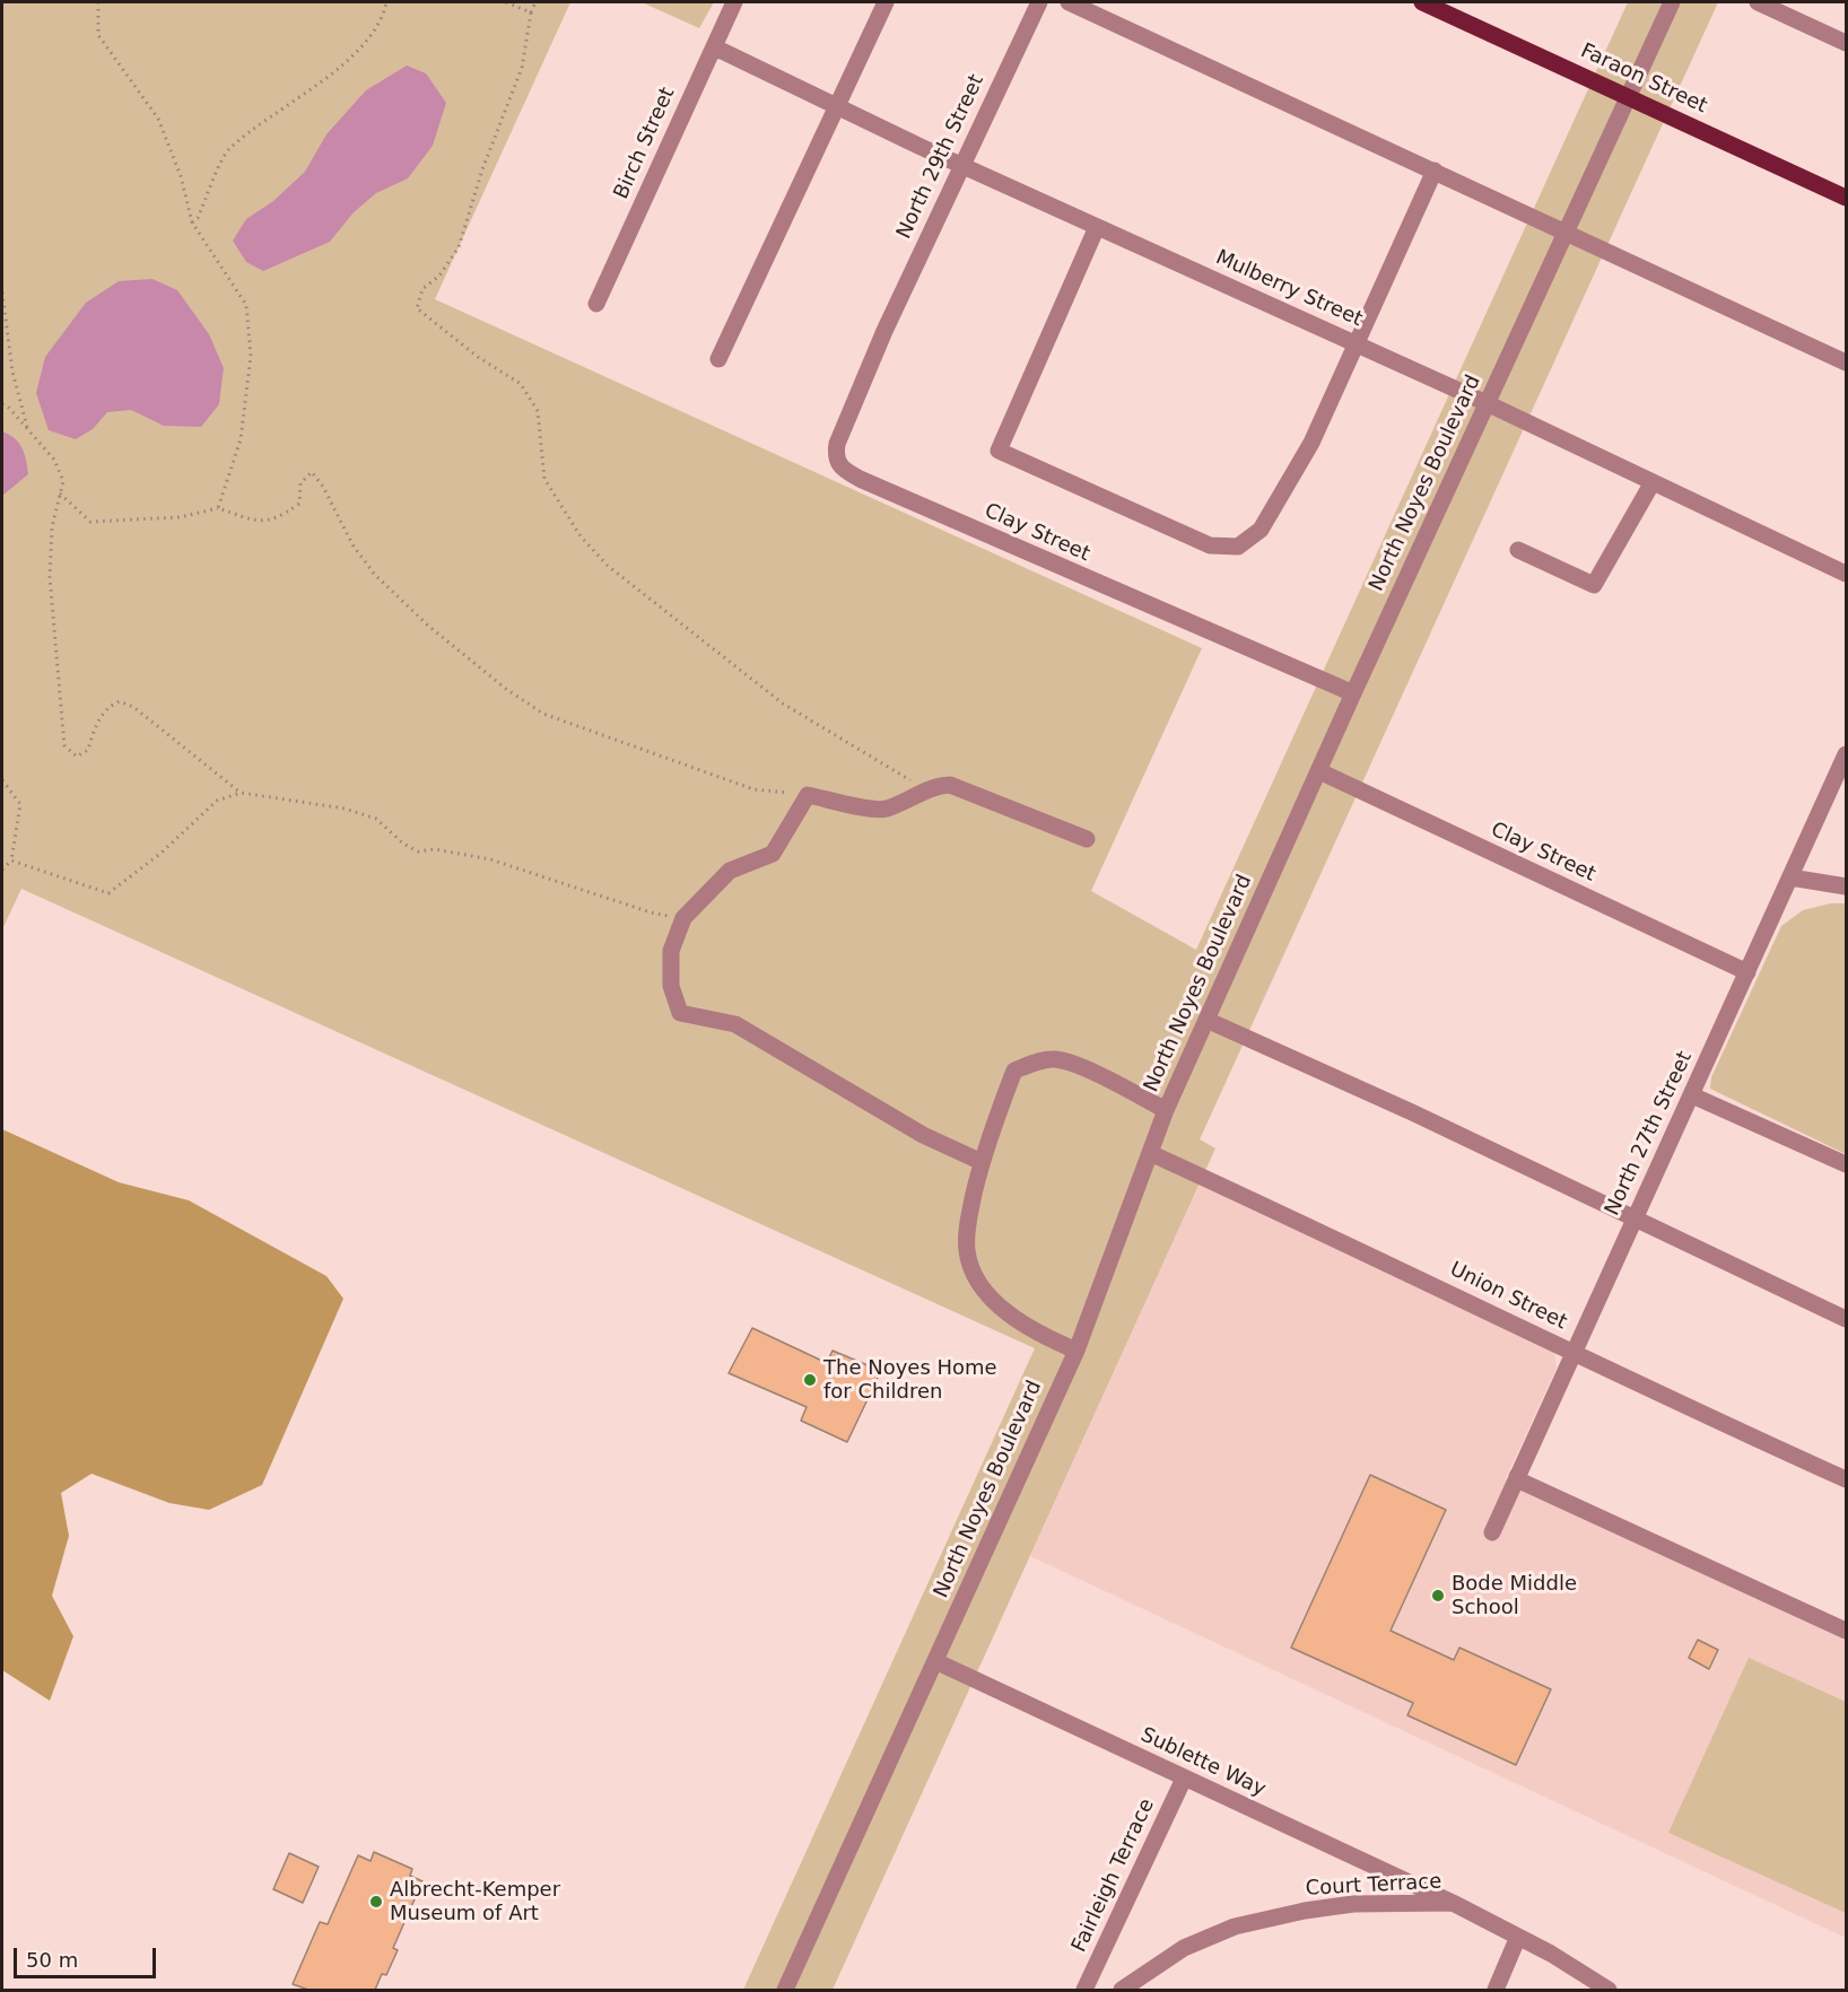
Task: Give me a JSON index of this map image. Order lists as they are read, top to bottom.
{
  "streets": {
    "main road": ["Faraon Street"],
    "street": [
      "Birch Street",
      "North 29th Street",
      "Mulberry Street",
      "North Noyes Boulevard",
      "Clay Street",
      "North 27th Street",
      "Union Street",
      "Sublette Way",
      "Fairleigh Terrace",
      "Court Terrace"
    ]
  },
  "crossings": [
    ["Faraon Street", "North Noyes Boulevard"],
    ["Birch Street", "Mulberry Street"],
    ["North 29th Street", "Mulberry Street"],
    ["North 29th Street", "Clay Street"],
    ["Mulberry Street", "North Noyes Boulevard"],
    ["North Noyes Boulevard", "Clay Street"],
    ["North Noyes Boulevard", "Union Street"],
    ["North Noyes Boulevard", "Sublette Way"],
    ["Clay Street", "North 27th Street"],
    ["North 27th Street", "Union Street"],
    ["Sublette Way", "Fairleigh Terrace"],
    ["Sublette Way", "Court Terrace"]
  ],
  "places": ["The Noyes Home for Children", "Bode Middle School", "Albrecht-Kemper Museum of Art"],
  "scale_bar": "50 m"
}
